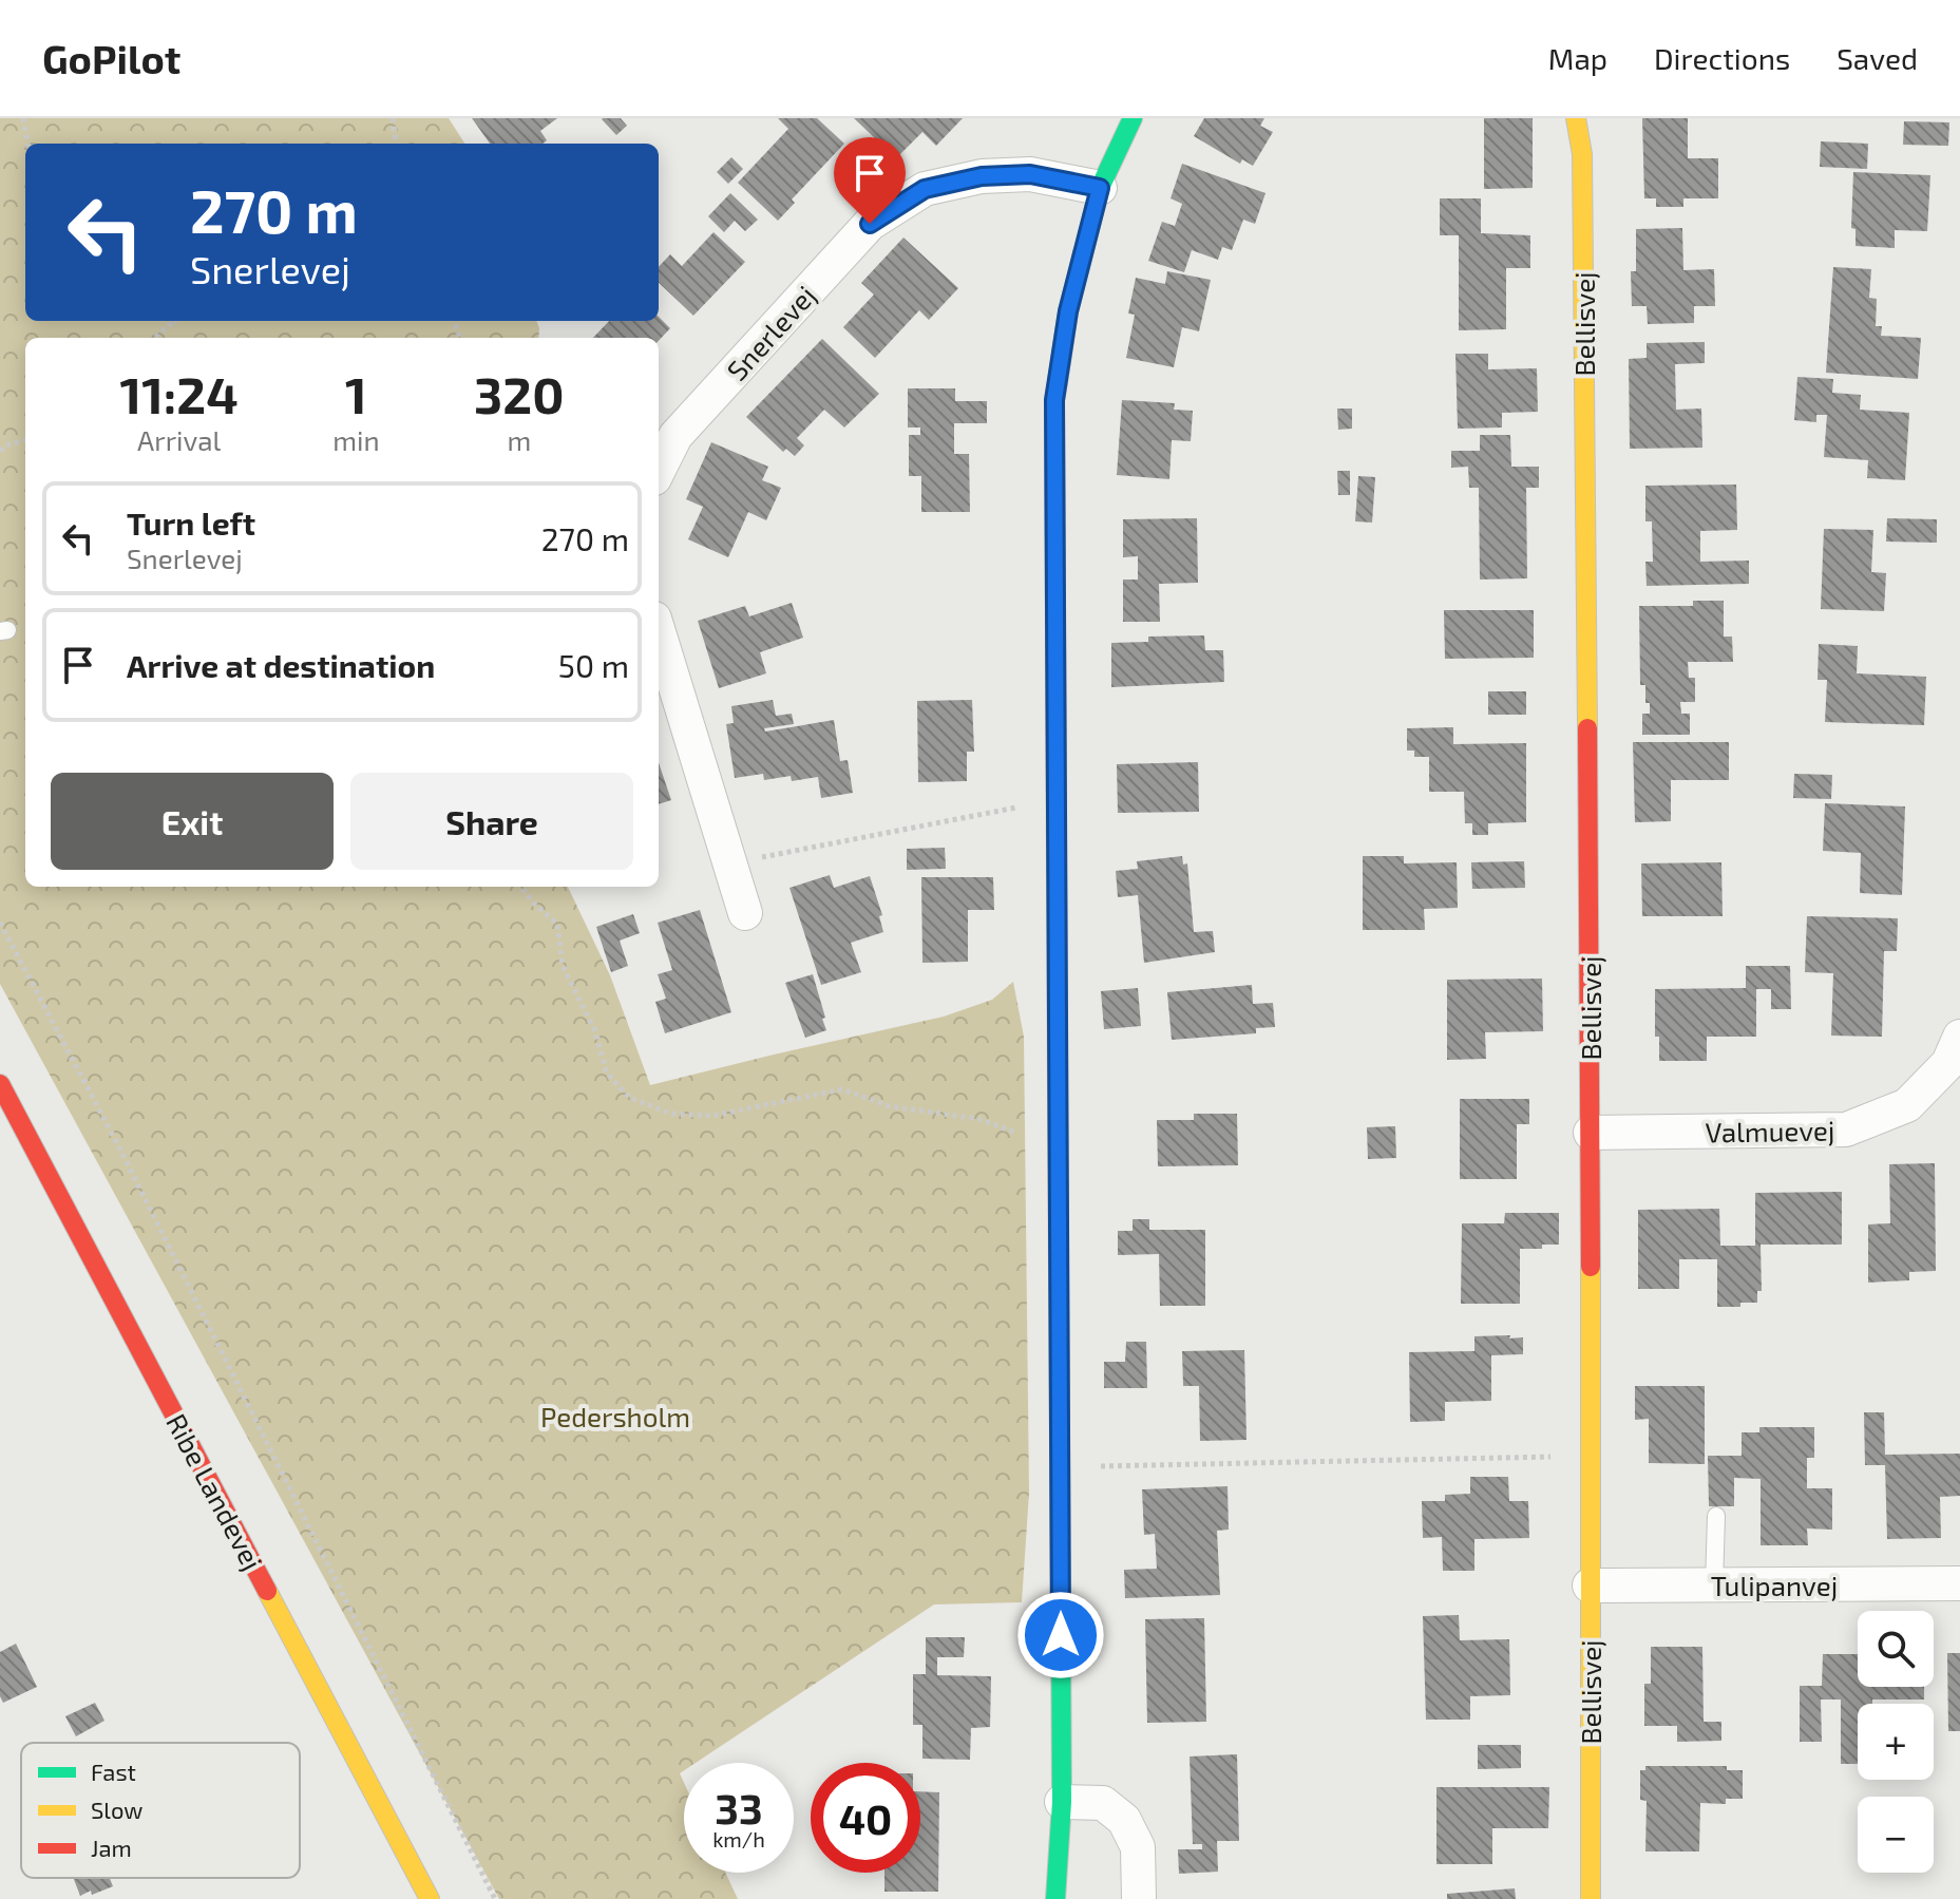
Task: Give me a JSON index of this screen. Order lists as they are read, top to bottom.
{
  "streets": {
    "street": [
      "Bellisvej",
      "Snerlevej",
      "Valmuevej",
      "Ribe Landevej",
      "Tulipanvej"
    ]
  },
  "crossings": [
    ["Bellisvej", "Valmuevej"],
    ["Bellisvej", "Tulipanvej"]
  ],
  "parks": ["Pedersholm"],
  "legend": ["Fast", "Slow", "Jam"],
  "page": {
    "header": "GoPilot",
    "nav": ["Map", "Directions", "Saved"],
    "turn": ["270 m", "Snerlevej"],
    "eta": [
      "11:24",
      "Arrival",
      "1",
      "min",
      "320",
      "m"
    ],
    "list": [
      {
        "name": "Turn left",
        "note": "Snerlevej",
        "value": "270 m"
      },
      {
        "name": "Arrive at destination",
        "value": "50 m"
      }
    ],
    "buttons": ["Exit", "Share"],
    "map_buttons": ["+", "−"],
    "speed": "33 km/h",
    "limit": "40"
  }
}
